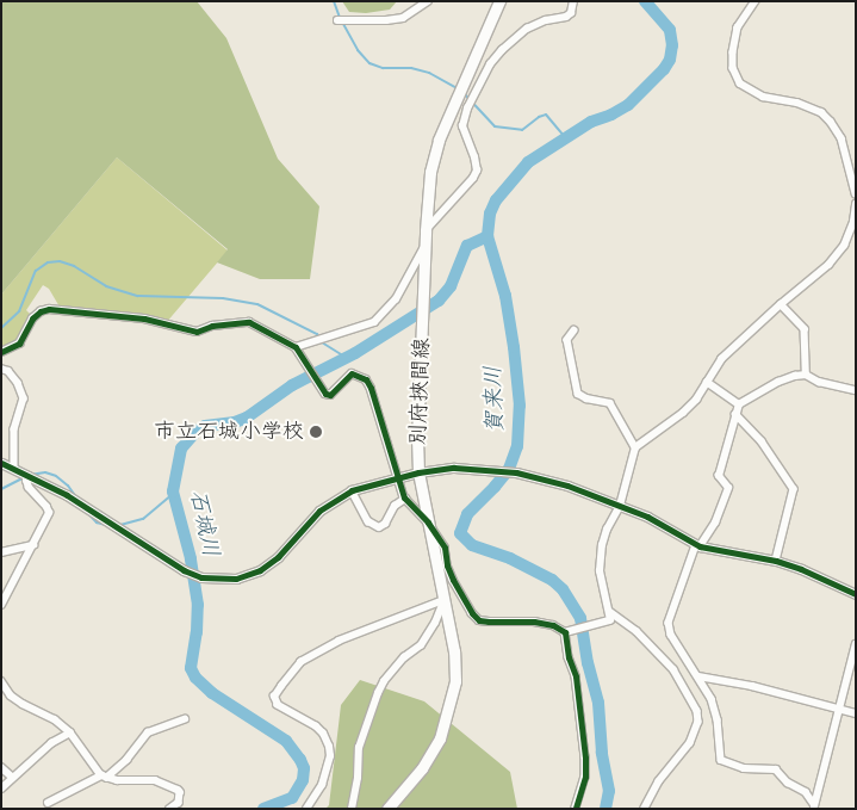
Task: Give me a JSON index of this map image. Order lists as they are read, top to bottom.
{
  "streets": {
    "main road": ["別府挾間線"]
  },
  "water": ["賀来川", "石城川"],
  "places": ["市立石城小学校"]
}
